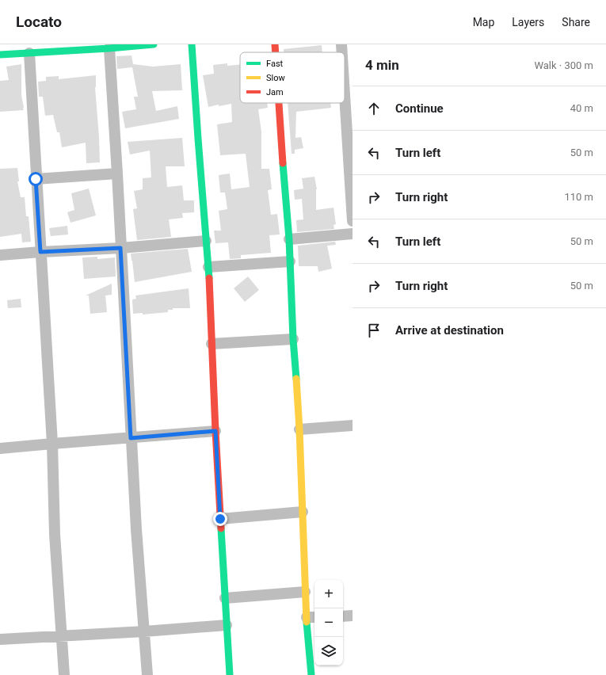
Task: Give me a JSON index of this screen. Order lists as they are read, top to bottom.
{
  "legend": ["Fast", "Slow", "Jam"],
  "page": {
    "header": "Locato",
    "nav": ["Map", "Layers", "Share"],
    "heading": ["4 min", "Walk · 300 m"],
    "list": [
      ["Continue", "40 m"],
      ["Turn left", "50 m"],
      ["Turn right", "110 m"],
      ["Turn left", "50 m"],
      ["Turn right", "50 m"],
      "Arrive at destination"
    ],
    "map_buttons": ["+", "−"]
  }
}
